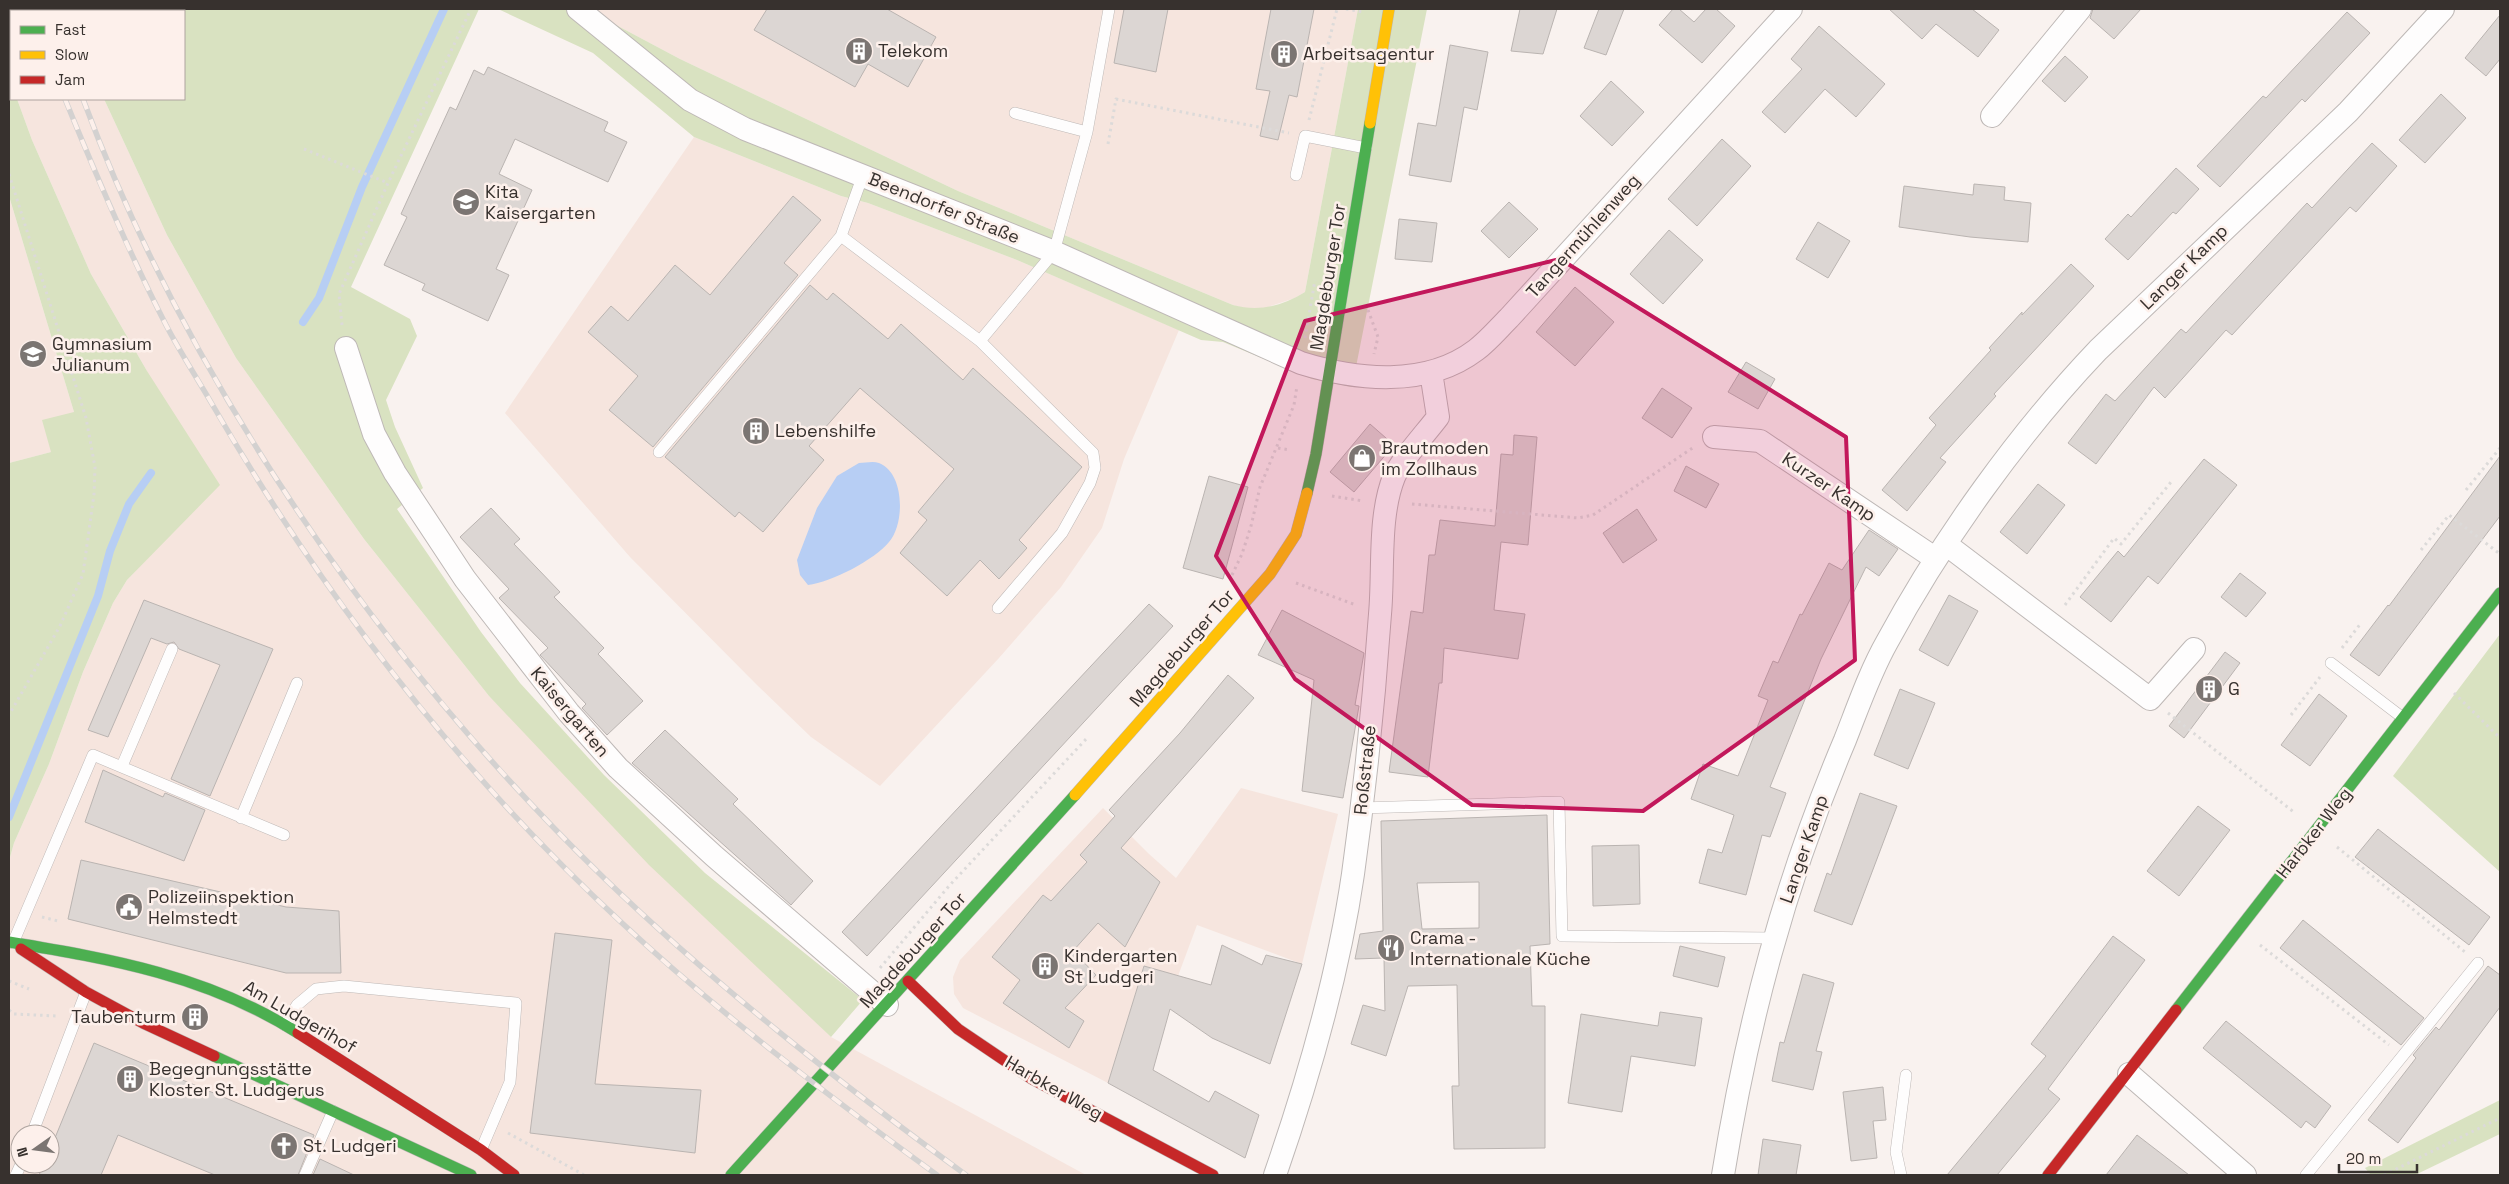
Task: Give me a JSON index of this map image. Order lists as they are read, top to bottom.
{
  "streets": {
    "main road": ["Magdeburger Tor", "Harbker Weg", "Am Ludgerihof"],
    "street": [
      "Beendorfer Straße",
      "Tangermühlenweg",
      "Langer Kamp",
      "Kurzer Kamp",
      "Kaisergarten",
      "Roßstraße"
    ]
  },
  "crossings": [
    ["Beendorfer Straße", "Tangermühlenweg"],
    ["Beendorfer Straße", "Magdeburger Tor"],
    ["Tangermühlenweg", "Magdeburger Tor"],
    ["Tangermühlenweg", "Roßstraße"],
    ["Langer Kamp", "Kurzer Kamp"],
    ["Magdeburger Tor", "Kaisergarten"],
    ["Magdeburger Tor", "Harbker Weg"]
  ],
  "places": {
    "building": [
      "Telekom",
      "Arbeitsagentur",
      "Lebenshilfe",
      "G",
      "Kindergarten St Ludgeri",
      "Taubenturm",
      "Begegnungsstätte Kloster St. Ludgerus"
    ],
    "school or university": ["Kita Kaisergarten", "Gymnasium Julianum"],
    "shop": ["Brautmoden im Zollhaus"],
    "public building": ["Polizeiinspektion Helmstedt"],
    "restaurant": ["Crama - Internationale Küche"],
    "church": ["St. Ludgeri"]
  },
  "legend": ["Fast", "Slow", "Jam"],
  "scale_bar": "20 m",
  "north": "left"
}
